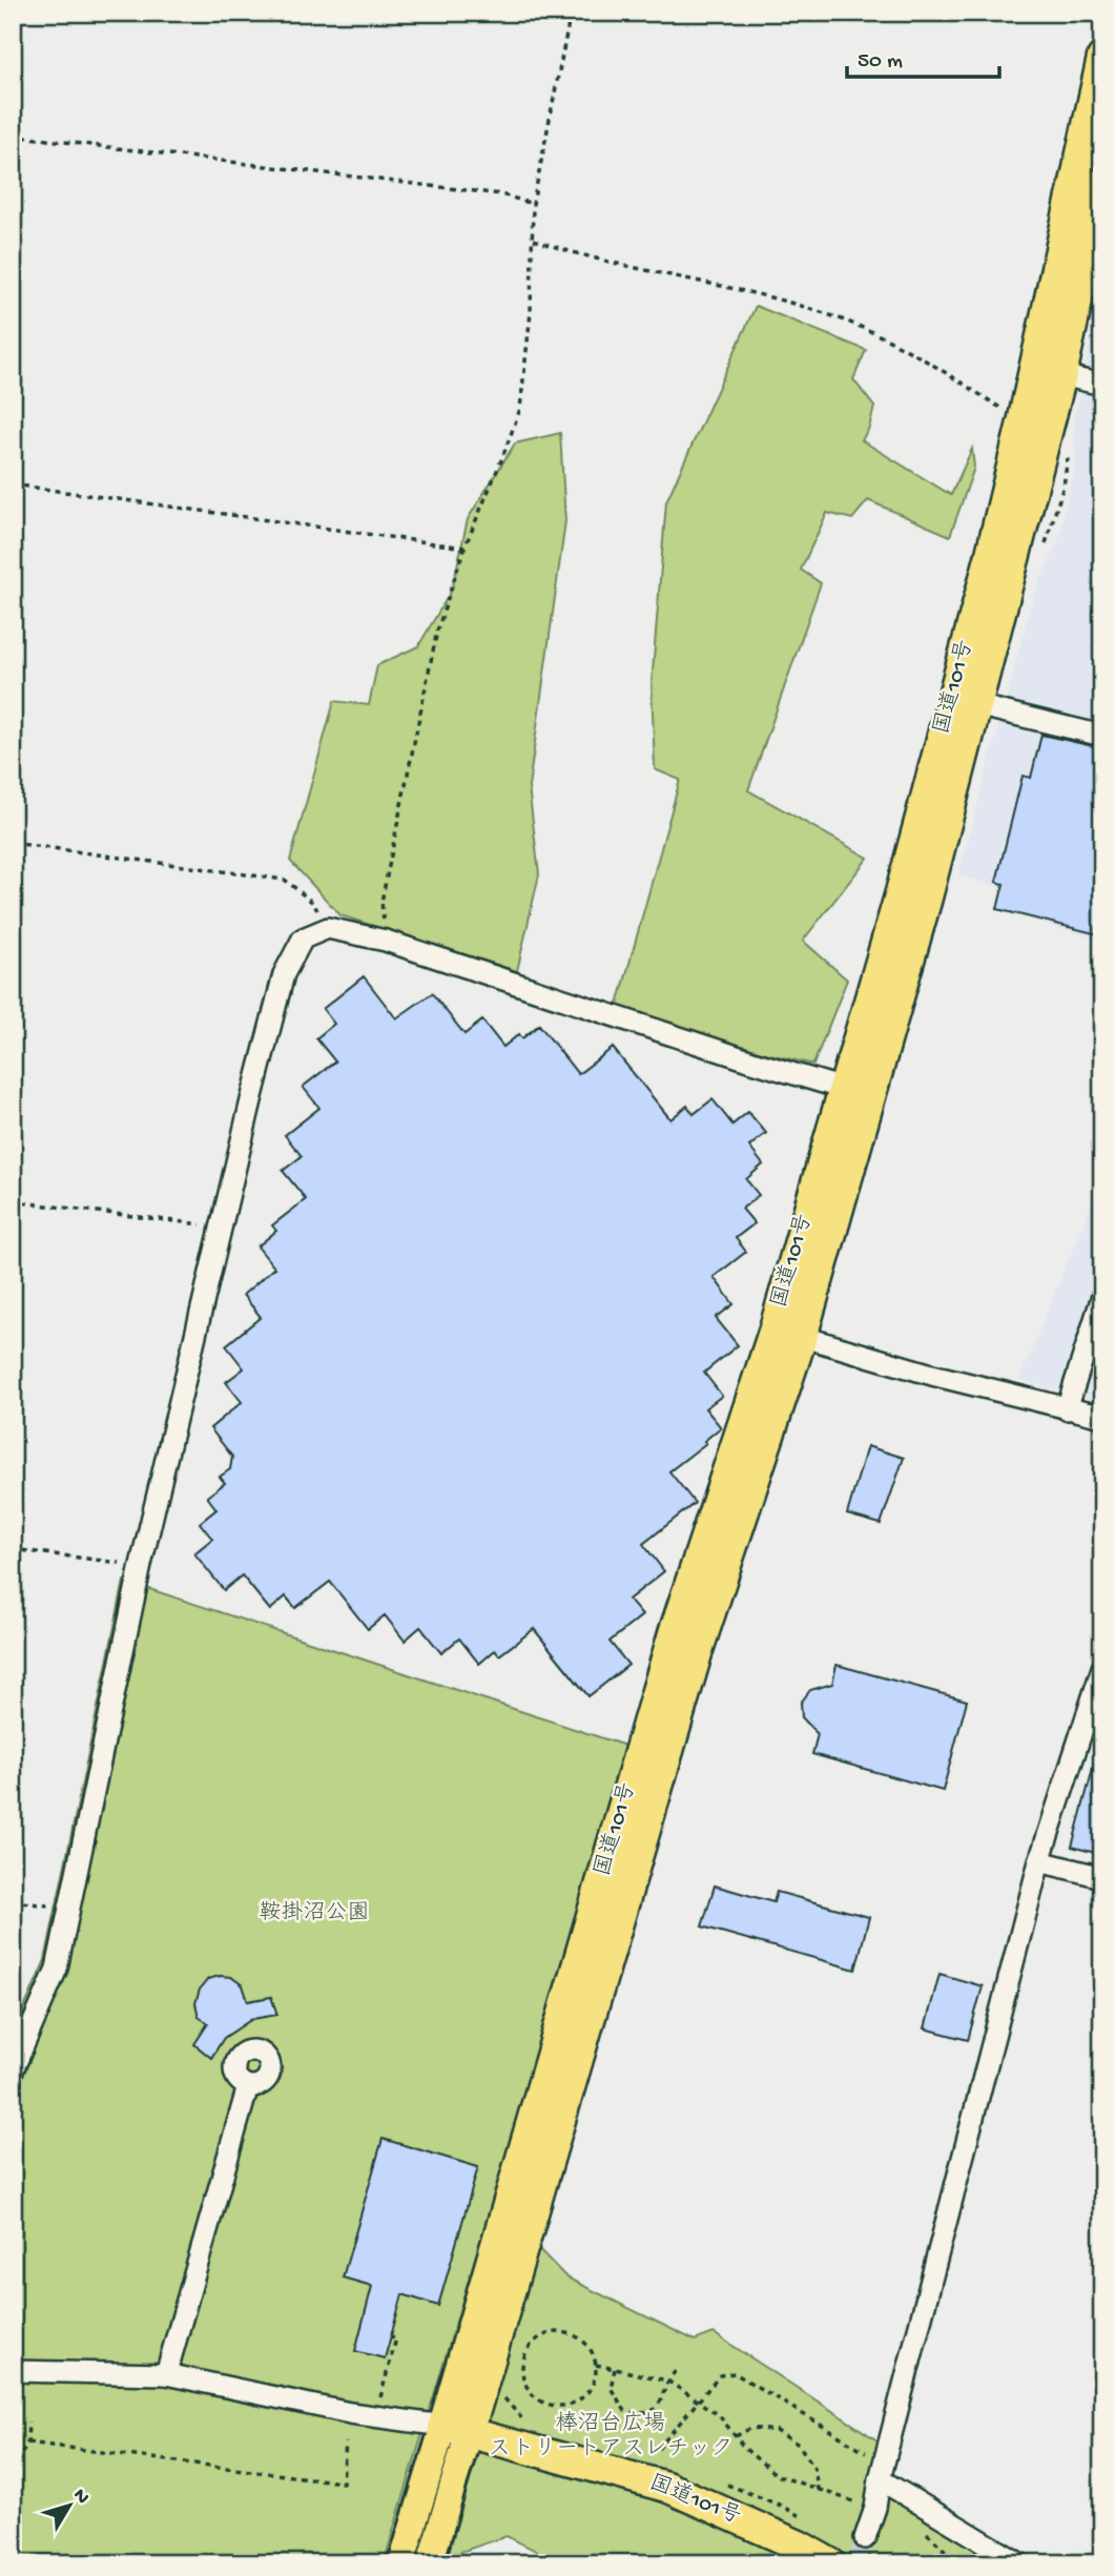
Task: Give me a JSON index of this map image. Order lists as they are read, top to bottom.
{
  "streets": {
    "highway": ["国道101号"]
  },
  "parks": ["鞍掛沼公園", "棒沼台広場 ストリートアスレチック"],
  "scale_bar": "50 m",
  "north": "top right"
}
